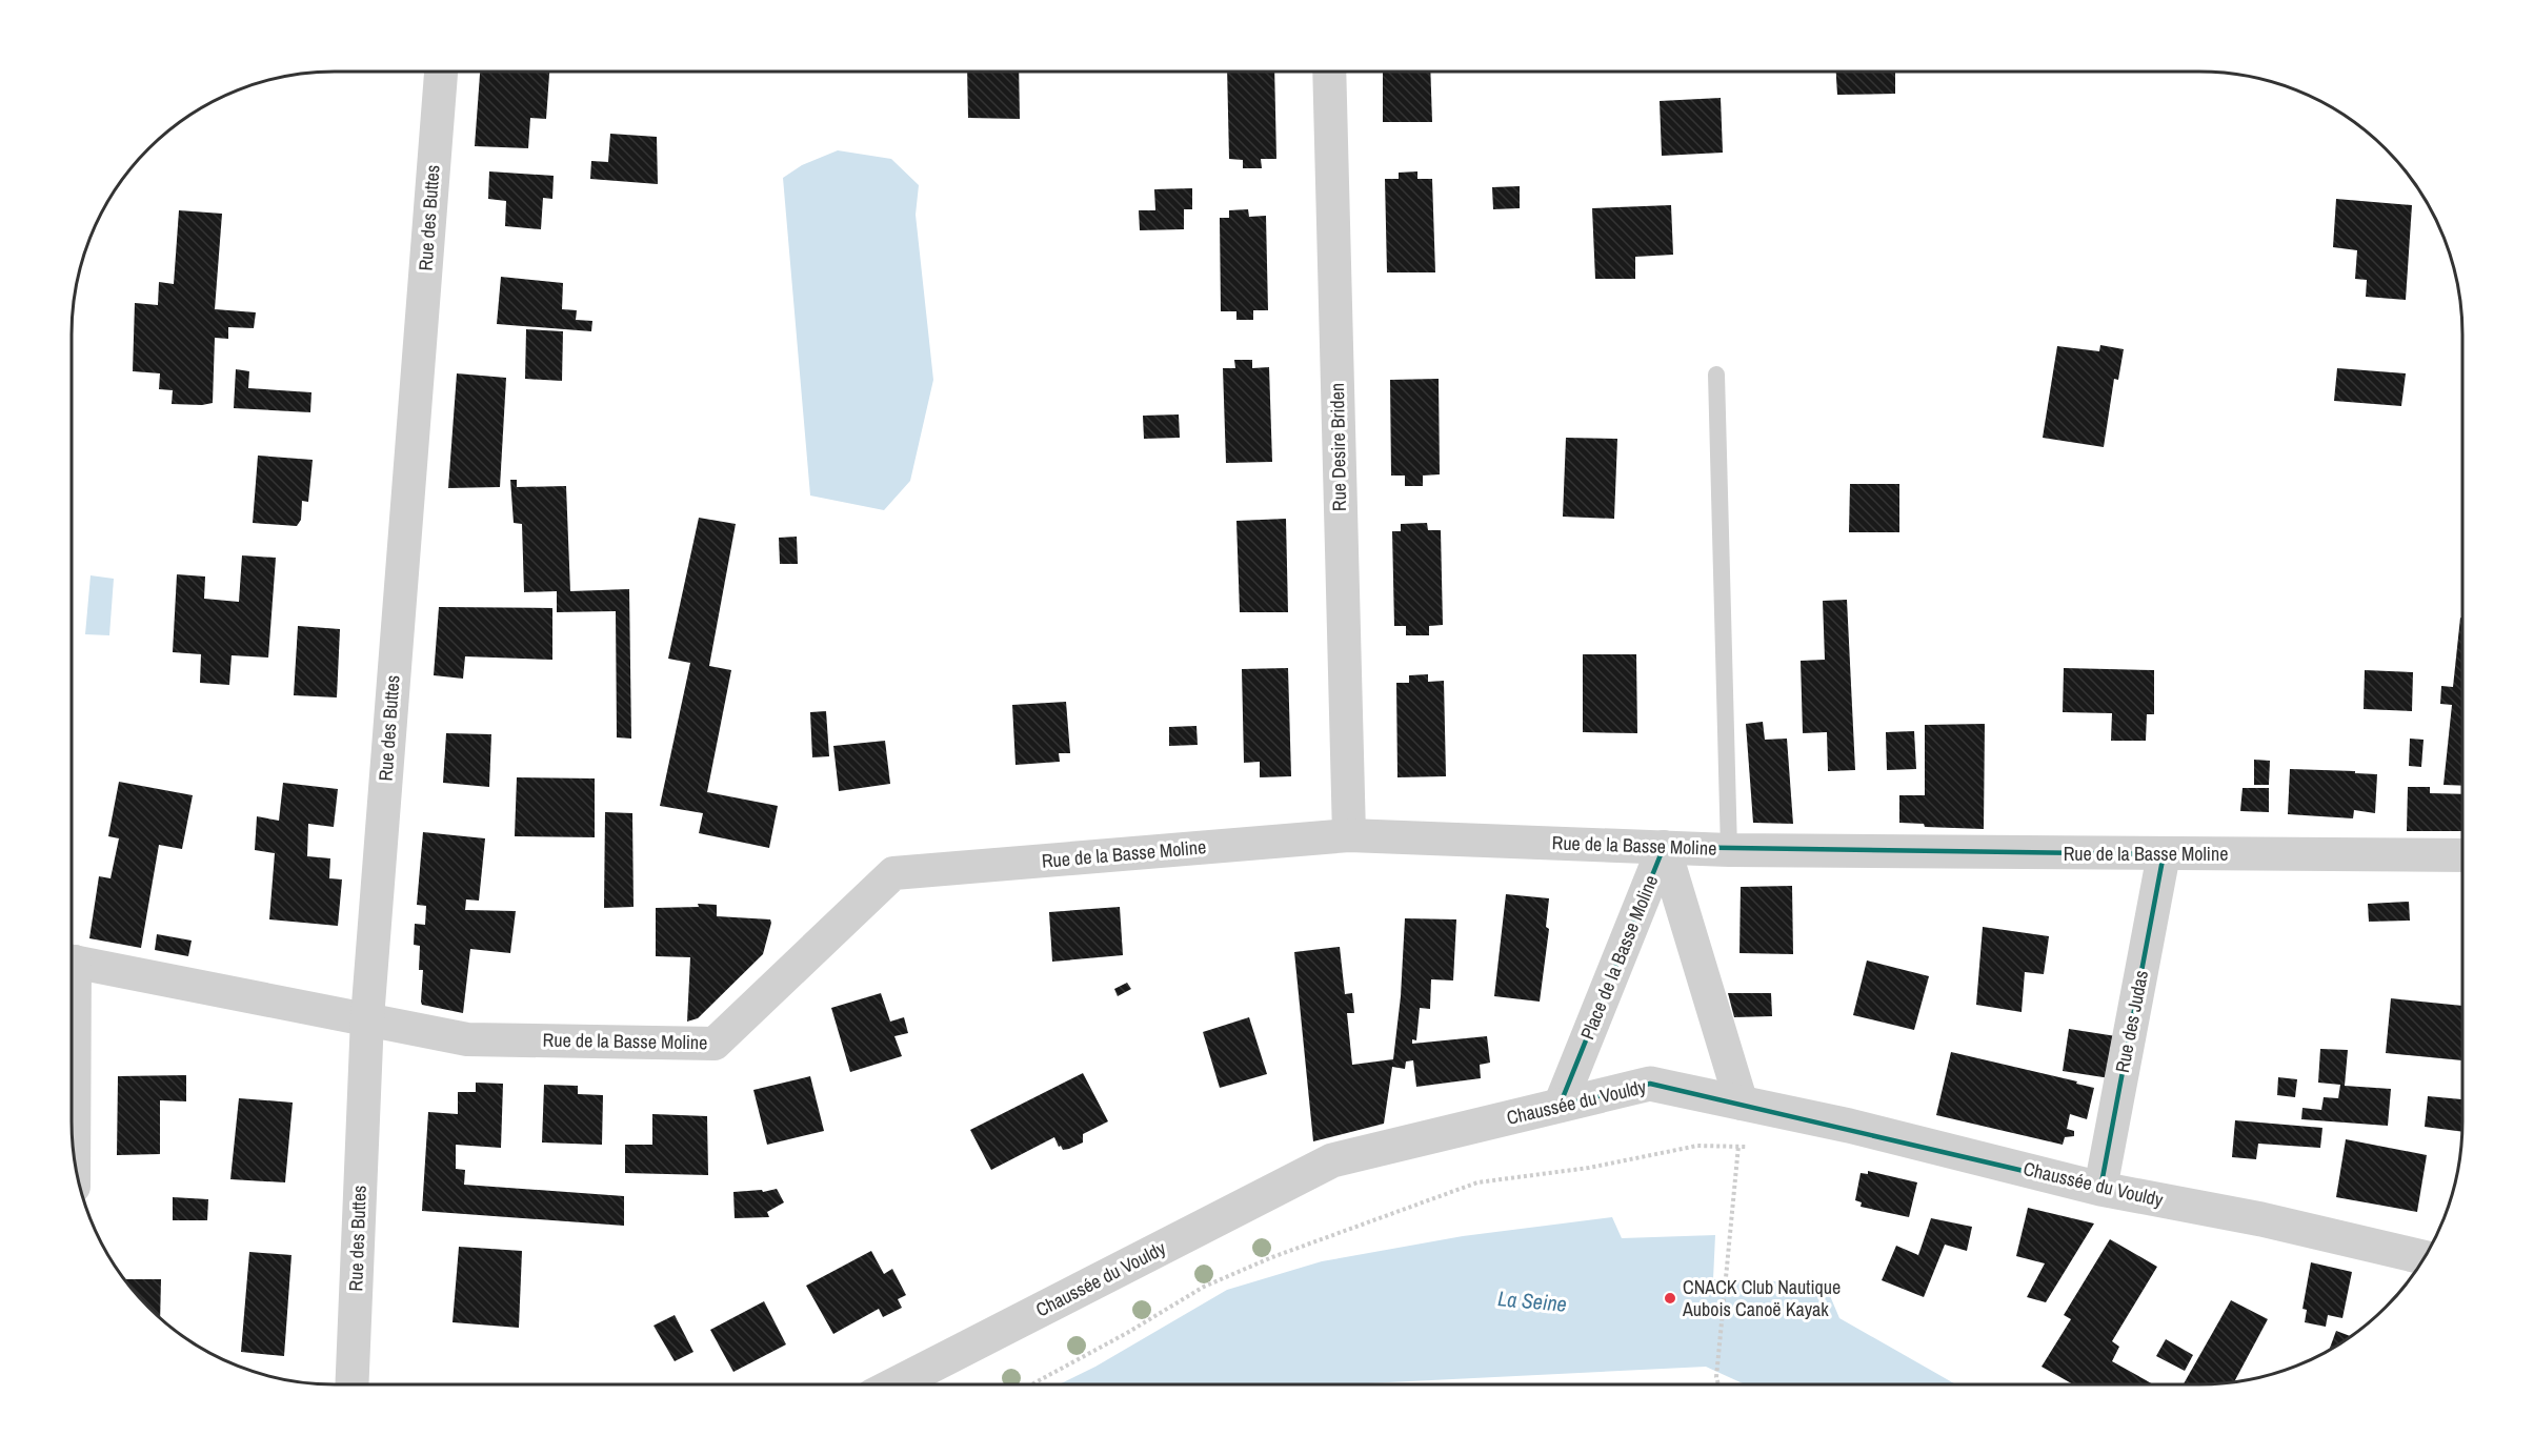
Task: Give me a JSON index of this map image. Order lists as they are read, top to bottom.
{
  "streets": {
    "street": [
      "Rue des Buttes",
      "Rue Desire Briden",
      "Rue de la Basse Moline",
      "Place de la Basse Moline",
      "Rue des Judas",
      "Chaussée du Vouldy"
    ]
  },
  "crossings": [
    ["Rue des Buttes", "Rue de la Basse Moline"],
    ["Rue Desire Briden", "Rue de la Basse Moline"],
    ["Rue de la Basse Moline", "Place de la Basse Moline"],
    ["Rue de la Basse Moline", "Rue des Judas"],
    ["Place de la Basse Moline", "Chaussée du Vouldy"],
    ["Rue des Judas", "Chaussée du Vouldy"]
  ],
  "water": ["La Seine"],
  "places": ["CNACK Club Nautique Aubois Canoë Kayak"]
}
